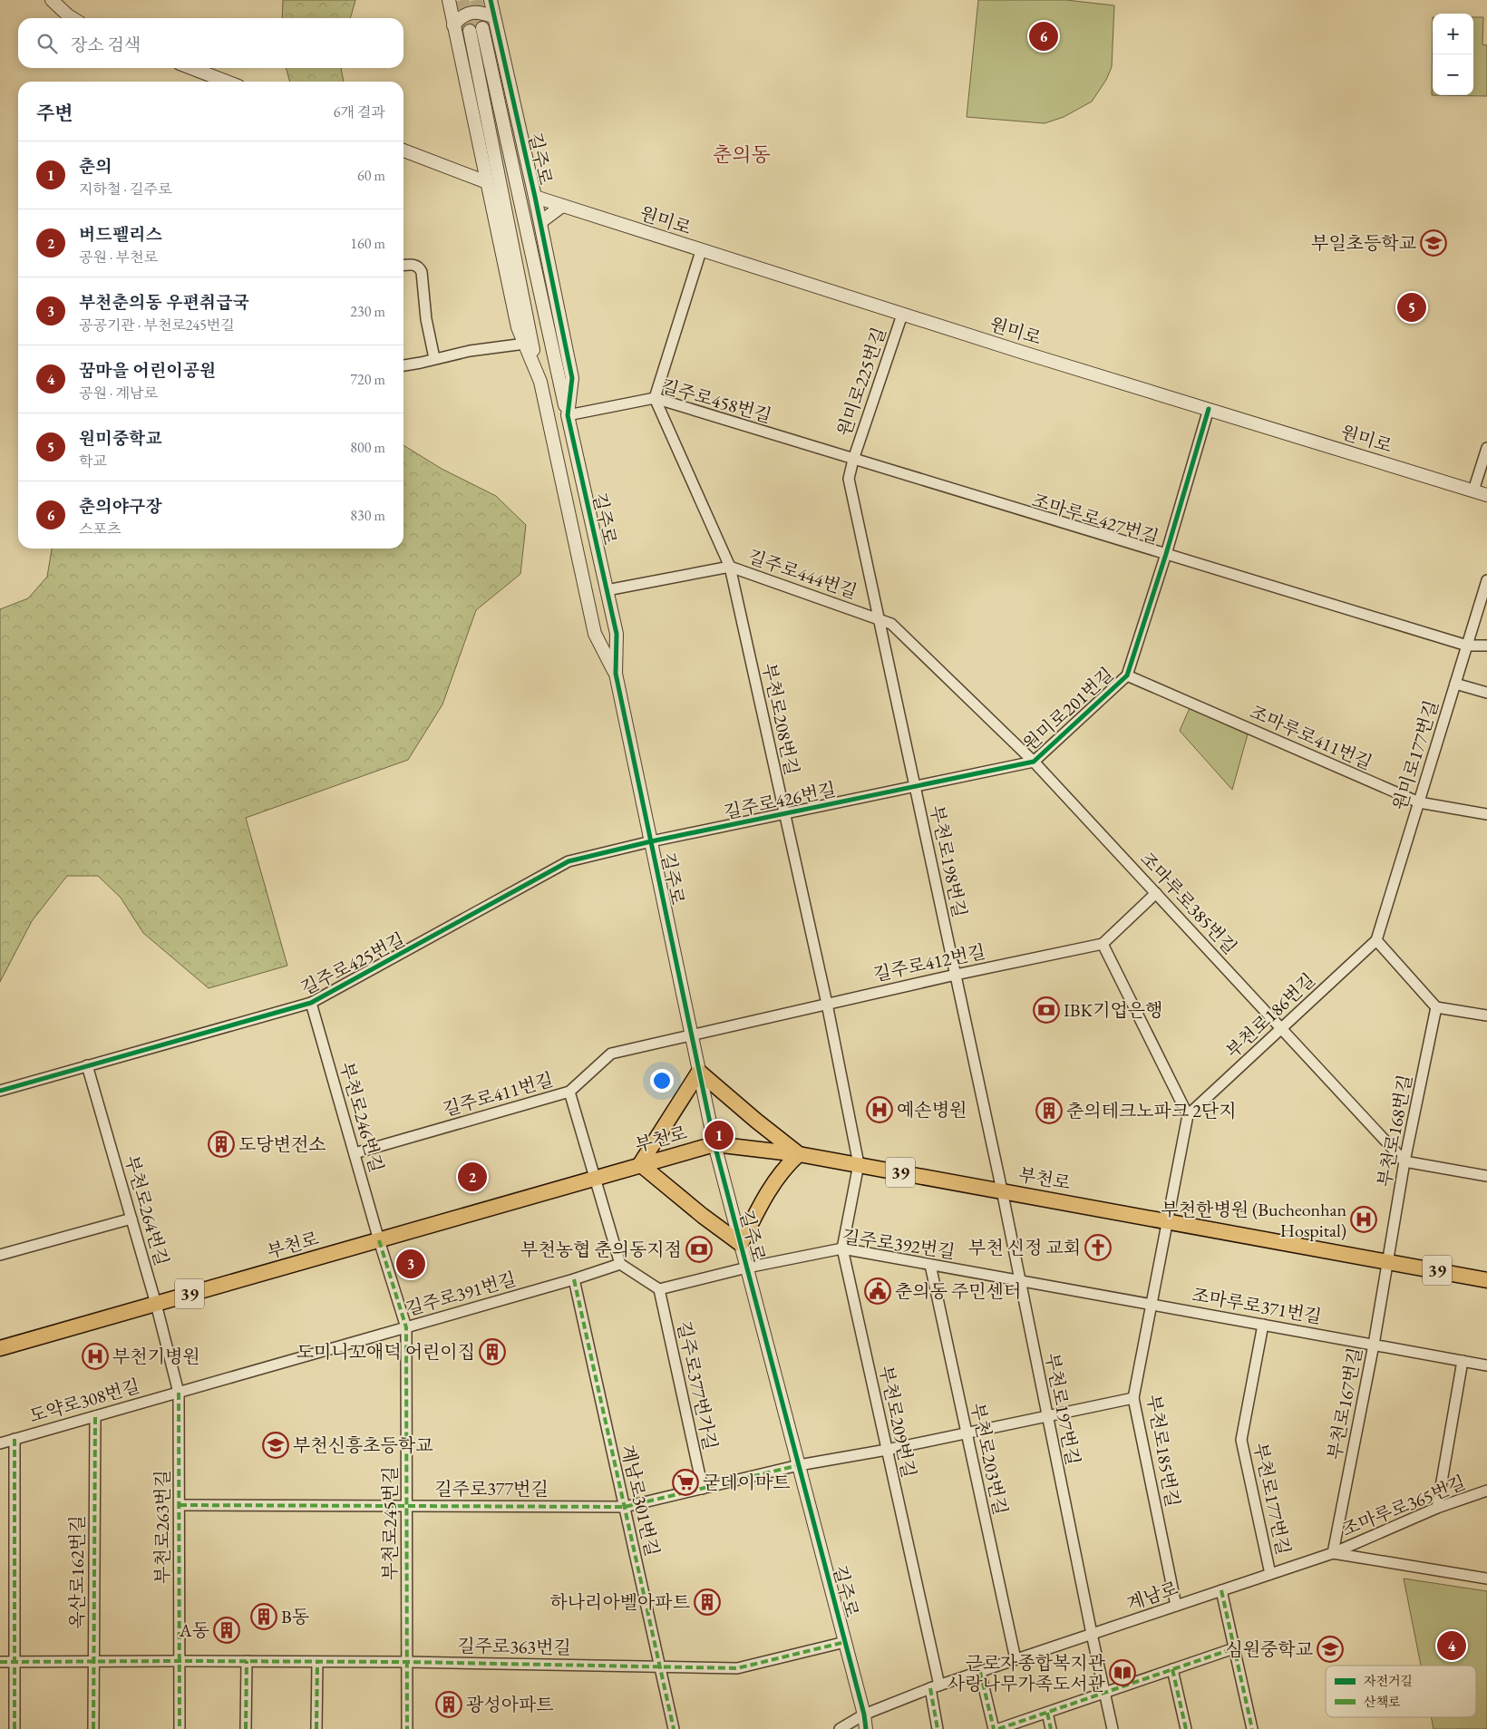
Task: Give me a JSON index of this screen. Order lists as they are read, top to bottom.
{
  "streets": {
    "main road": ["부천로", "39"],
    "street": [
      "길주로",
      "원미로",
      "원미로225번길",
      "길주로458번길",
      "조마루로427번길",
      "길주로444번길",
      "원미로201번길",
      "부천로208번길",
      "조마루로411번길",
      "원미로177번길",
      "길주로426번길",
      "부천로198번길",
      "조마루로385번길",
      "길주로412번길",
      "길주로425번길",
      "부천로186번길",
      "길주로411번길",
      "부천로246번길",
      "부천로168번길",
      "부천로264번길",
      "길주로392번길",
      "길주로391번길",
      "조마루로371번길",
      "길주로377번가길",
      "도약로308번길",
      "부천로167번길",
      "부천로197번길",
      "부천로209번길",
      "부천로185번길",
      "부천로203번길",
      "길주로377번길",
      "부천로177번길",
      "계남로301번길",
      "조마루로365번길",
      "부천로245번길",
      "부천로263번길",
      "옥산로162번길",
      "계남로",
      "길주로363번길"
    ]
  },
  "crossings": [
    ["길주로", "원미로"],
    ["길주로", "길주로458번길"],
    ["길주로", "길주로444번길"],
    ["길주로", "길주로426번길"],
    ["길주로", "길주로412번길"],
    ["길주로", "길주로425번길"],
    ["길주로", "길주로411번길"],
    ["길주로", "부천로"],
    ["길주로", "길주로392번길"],
    ["길주로", "길주로377번길"],
    ["길주로", "계남로"],
    ["길주로", "길주로363번길"],
    ["원미로", "원미로225번길"],
    ["원미로", "원미로201번길"],
    ["원미로225번길", "길주로458번길"],
    ["원미로225번길", "조마루로427번길"],
    ["원미로225번길", "부천로198번길"],
    ["길주로458번길", "조마루로427번길"],
    ["길주로458번길", "부천로208번길"],
    ["길주로458번길", "부천로198번길"],
    ["조마루로427번길", "원미로201번길"],
    ["조마루로427번길", "원미로177번길"],
    ["조마루로427번길", "부천로198번길"],
    ["길주로444번길", "부천로208번길"],
    ["길주로444번길", "부천로198번길"],
    ["길주로444번길", "조마루로385번길"],
    ["원미로201번길", "조마루로411번길"],
    ["원미로201번길", "길주로426번길"],
    ["원미로201번길", "부천로198번길"],
    ["원미로201번길", "조마루로385번길"],
    ["부천로208번길", "길주로426번길"],
    ["부천로208번길", "길주로412번길"],
    ["부천로208번길", "부천로"],
    ["부천로208번길", "부천로209번길"],
    ["조마루로411번길", "원미로177번길"],
    ["원미로177번길", "부천로186번길"],
    ["길주로426번길", "부천로198번길"],
    ["길주로426번길", "길주로425번길"],
    ["부천로198번길", "조마루로385번길"],
    ["부천로198번길", "길주로412번길"],
    ["부천로198번길", "부천로"],
    ["부천로198번길", "부천로197번길"],
    ["조마루로385번길", "부천로186번길"],
    ["조마루로385번길", "부천로168번길"],
    ["길주로412번길", "길주로411번길"],
    ["길주로425번길", "부천로246번길"],
    ["길주로425번길", "부천로264번길"],
    ["길주로411번길", "부천로246번길"],
    ["부천로246번길", "부천로"],
    ["부천로246번길", "부천로245번길"],
    ["부천로168번길", "부천로"],
    ["부천로168번길", "부천로167번길"],
    ["부천로", "부천로264번길"],
    ["부천로", "부천로167번길"],
    ["부천로", "부천로197번길"],
    ["부천로", "부천로209번길"],
    ["부천로", "부천로185번길"],
    ["부천로", "부천로245번길"],
    ["부천로264번길", "길주로391번길"],
    ["부천로264번길", "도약로308번길"],
    ["부천로264번길", "부천로263번길"],
    ["길주로392번길", "조마루로371번길"],
    ["길주로392번길", "부천로197번길"],
    ["길주로392번길", "부천로209번길"],
    ["길주로392번길", "부천로203번길"],
    ["길주로391번길", "도약로308번길"],
    ["길주로391번길", "계남로301번길"],
    ["길주로391번길", "부천로245번길"],
    ["길주로391번길", "부천로263번길"],
    ["조마루로371번길", "부천로167번길"],
    ["조마루로371번길", "부천로197번길"],
    ["조마루로371번길", "부천로185번길"],
    ["조마루로371번길", "부천로177번길"],
    ["길주로377번가길", "길주로377번길"],
    ["도약로308번길", "부천로263번길"],
    ["도약로308번길", "옥산로162번길"],
    ["부천로167번길", "조마루로365번길"],
    ["부천로167번길", "계남로"],
    ["부천로197번길", "길주로377번길"],
    ["부천로197번길", "계남로"],
    ["부천로209번길", "길주로377번길"],
    ["부천로209번길", "계남로"],
    ["부천로185번길", "길주로377번길"],
    ["부천로185번길", "계남로"],
    ["부천로203번길", "길주로377번길"],
    ["부천로203번길", "계남로"],
    ["길주로377번길", "계남로301번길"],
    ["길주로377번길", "부천로245번길"],
    ["길주로377번길", "부천로263번길"],
    ["부천로177번길", "계남로"],
    ["계남로301번길", "길주로363번길"],
    ["조마루로365번길", "계남로"],
    ["부천로245번길", "길주로363번길"],
    ["부천로263번길", "길주로363번길"],
    ["옥산로162번길", "길주로363번길"]
  ],
  "districts": ["춘의동"],
  "places": {
    "school or university": ["부일초등학교", "부천신흥초등학교", "심원중학교"],
    "bank": ["IBK기업은행", "부천농협 춘의동지점"],
    "hospital": ["예손병원", "부천한병원 (Bucheonhan Hospital)", "부천기병원"],
    "building": [
      "춘의테크노파크 2단지",
      "도당변전소",
      "도미니꼬애덕 어린이집",
      "하나리아벨아파트",
      "B동",
      "A동",
      "광성아파트"
    ],
    "church": ["부천 신정 교회"],
    "public building": ["춘의동 주민센터"],
    "supermarket": ["굳데이마트"],
    "library": ["근로자종합복지관 사랑나무가족도서관"]
  },
  "legend": ["자전거길", "산책로"],
  "page": {
    "map_buttons": ["+", "−"],
    "search": "장소 검색",
    "pins": [
      "6",
      "5",
      "1",
      "2",
      "3",
      "4"
    ],
    "heading": ["주변", "6개 결과"],
    "list": [
      {
        "mark": "1",
        "name": "춘의",
        "note": "지하철 · 길주로",
        "value": "60 m"
      },
      {
        "mark": "2",
        "name": "버드펠리스",
        "note": "공원 · 부천로",
        "value": "160 m"
      },
      {
        "mark": "3",
        "name": "부천춘의동 우편취급국",
        "note": "공공기관 · 부천로245번길",
        "value": "230 m"
      },
      {
        "mark": "4",
        "name": "꿈마을 어린이공원",
        "note": "공원 · 계남로",
        "value": "720 m"
      },
      {
        "mark": "5",
        "name": "원미중학교",
        "note": "학교",
        "value": "800 m"
      },
      {
        "mark": "6",
        "name": "춘의야구장",
        "note": "스포츠",
        "value": "830 m"
      }
    ]
  }
}
